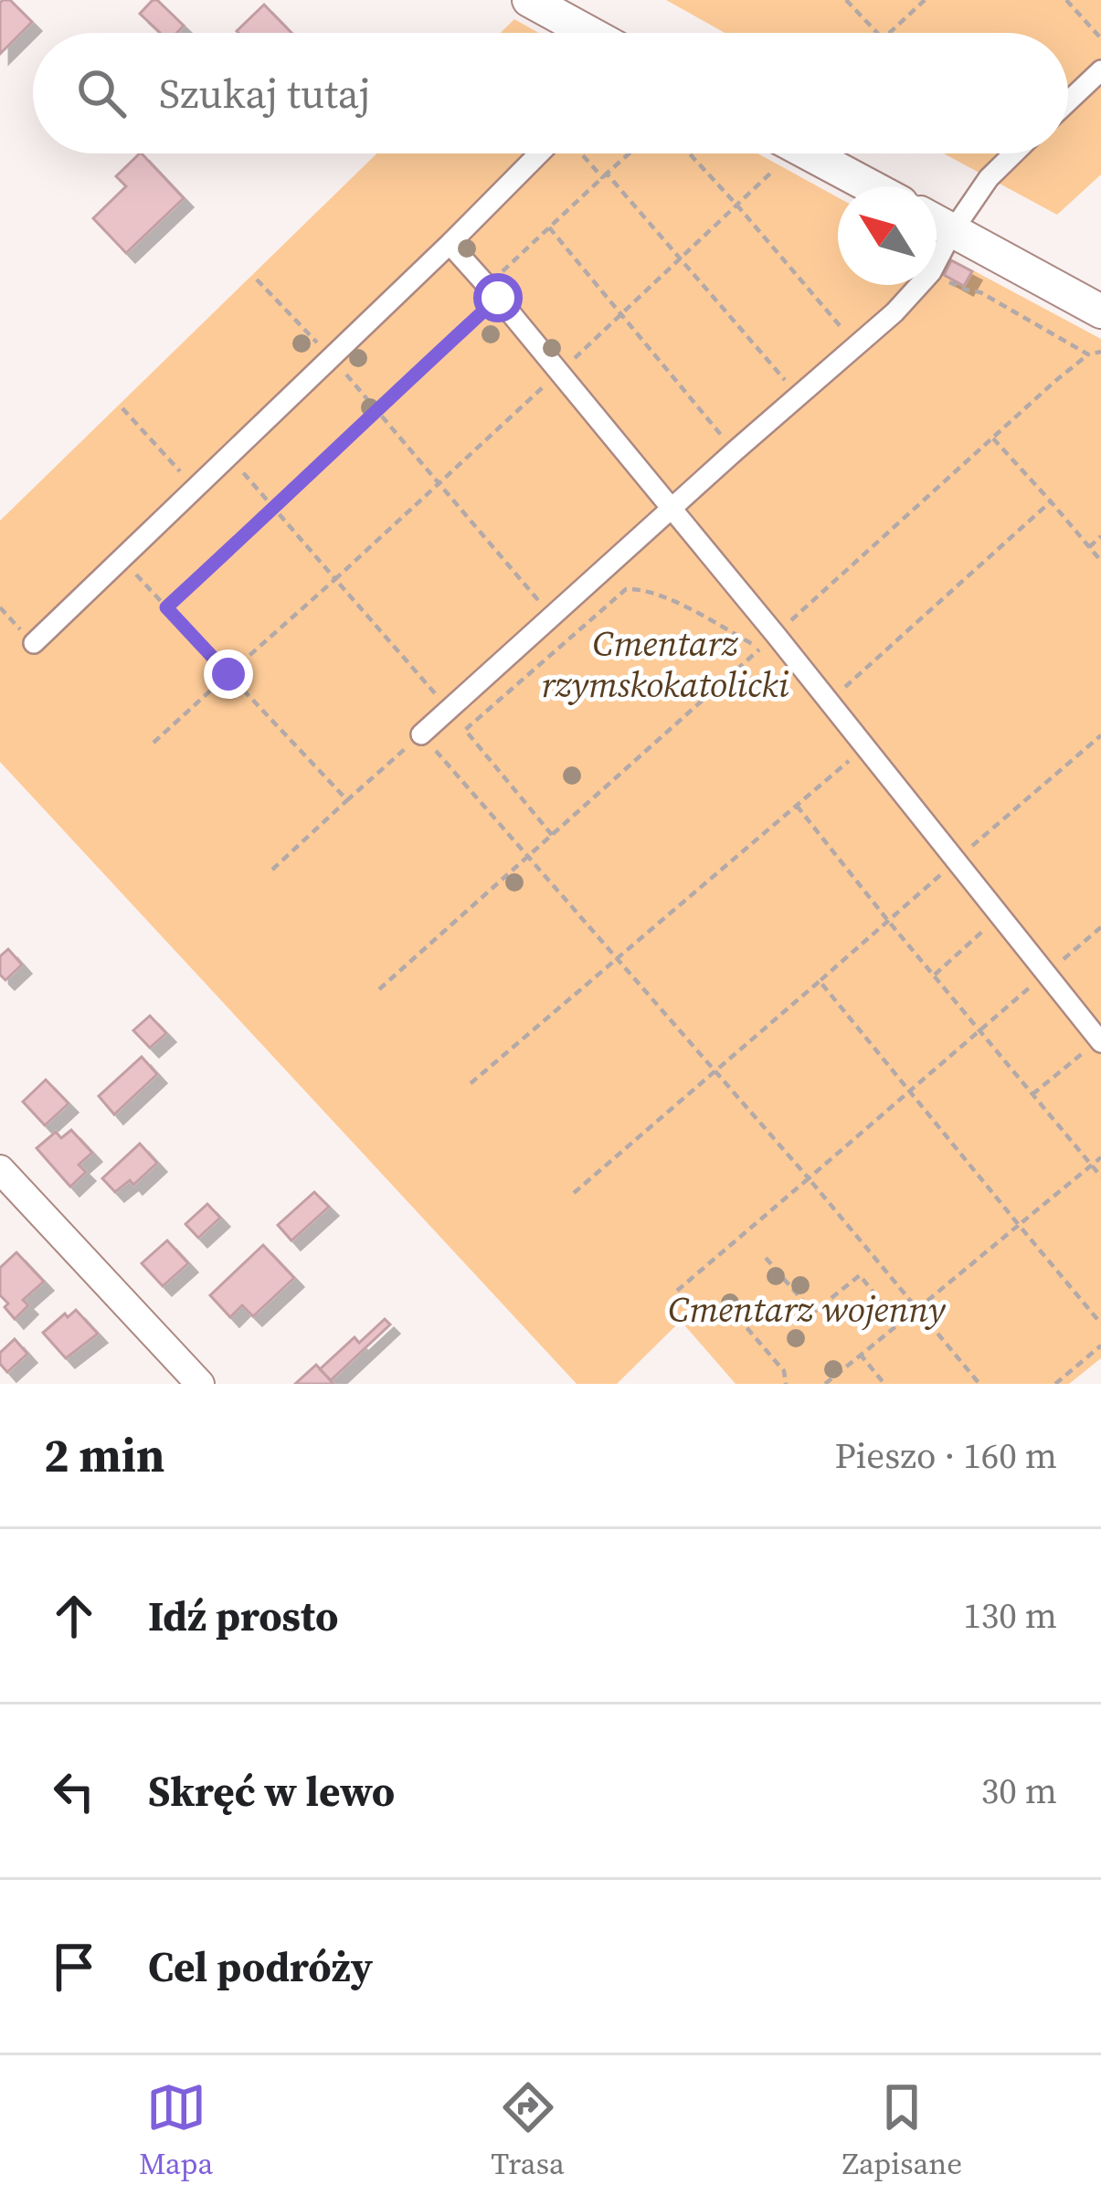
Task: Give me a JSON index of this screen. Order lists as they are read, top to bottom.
{
  "parks": ["Cmentarz rzymskokatolicki", "Cmentarz wojenny"],
  "north": "top left",
  "page": {
    "search": "Szukaj tutaj",
    "heading": ["2 min", "Pieszo · 160 m"],
    "list": [
      ["Idź prosto", "130 m"],
      ["Skręć w lewo", "30 m"],
      "Cel podróży"
    ],
    "nav": ["Mapa", "Trasa", "Zapisane"]
  }
}
